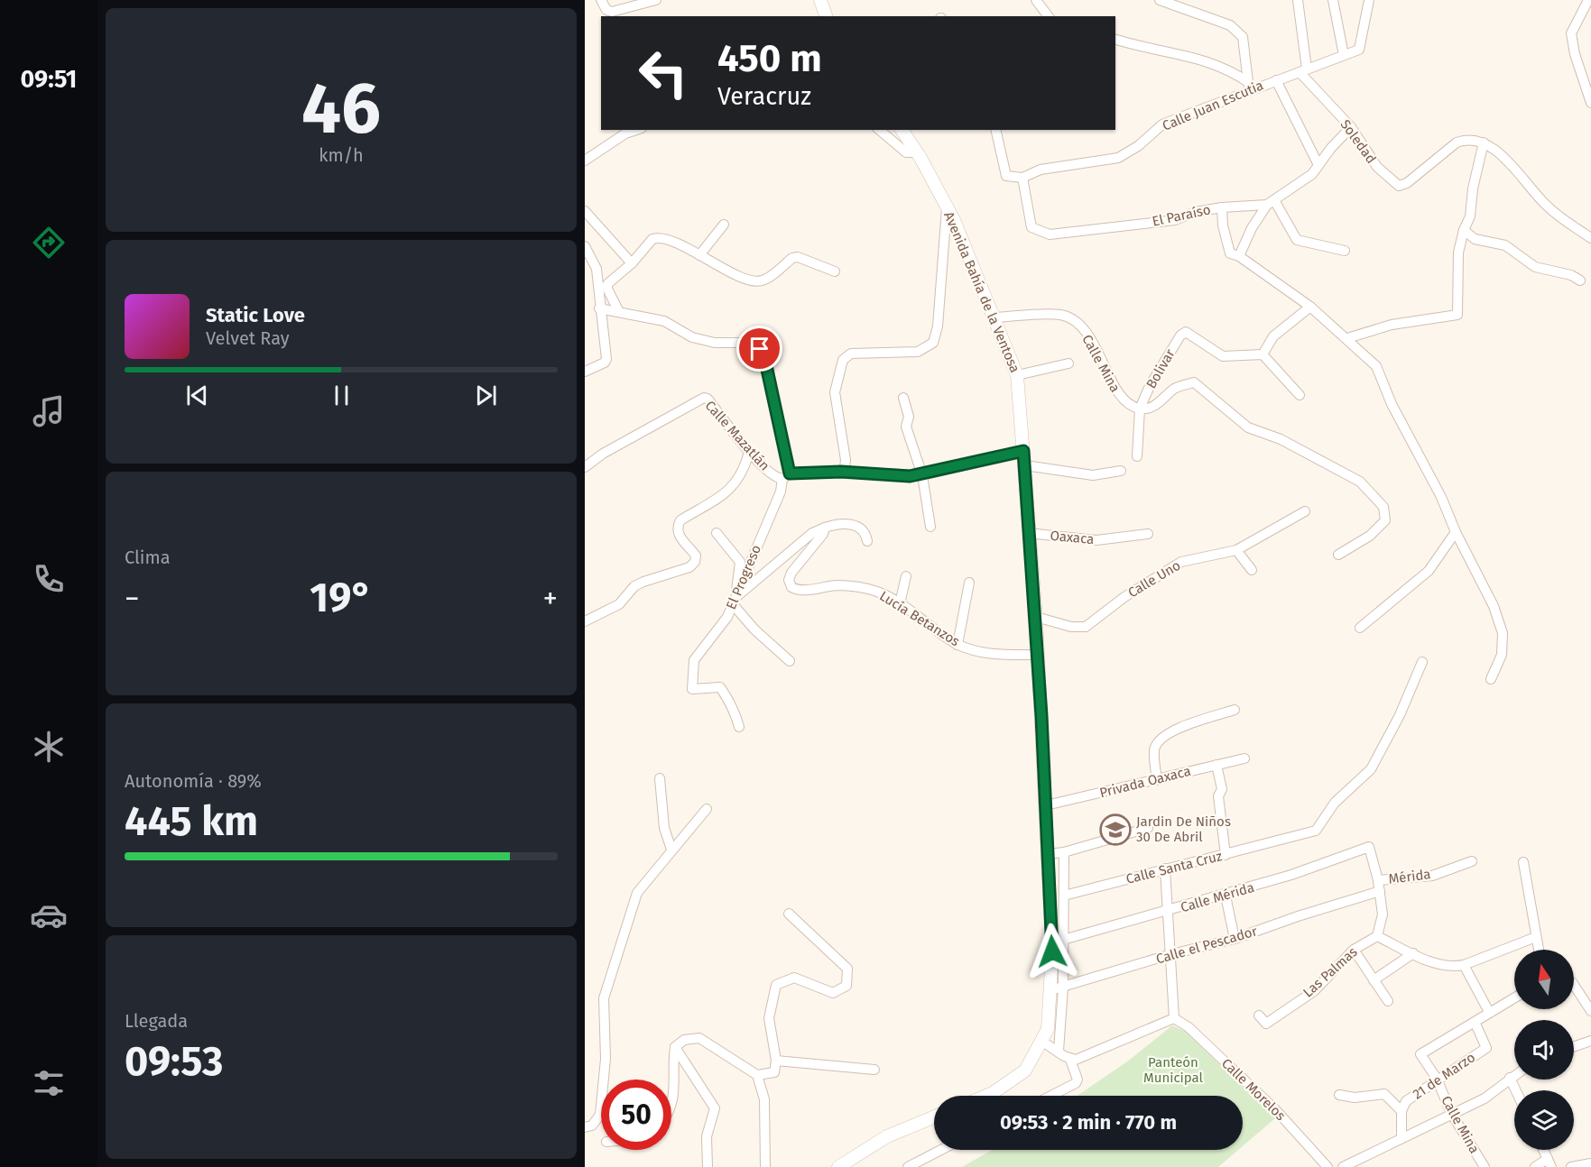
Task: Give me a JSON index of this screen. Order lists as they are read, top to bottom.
{
  "streets": {
    "main road": ["Avenida Bahía de la Ventosa"],
    "street": [
      "Calle Juan Escutia",
      "Soledad",
      "El Paraíso",
      "Calle Mina",
      "Bolivar",
      "Calle Mazatlán",
      "Oaxaca",
      "El Progreso",
      "Calle Uno",
      "Lucía Betanzos",
      "Privada Oaxaca",
      "Calle Santa Cruz",
      "Mérida",
      "Calle Mérida",
      "Calle el Pescador",
      "Las Palmas",
      "21 de Marzo",
      "Calle Morelos"
    ]
  },
  "crossings": [
    ["Calle Juan Escutia", "Soledad"],
    ["Calle Juan Escutia", "El Paraíso"],
    ["Avenida Bahía de la Ventosa", "Calle Mina"],
    ["Avenida Bahía de la Ventosa", "Calle Mazatlán"],
    ["Avenida Bahía de la Ventosa", "Oaxaca"],
    ["Avenida Bahía de la Ventosa", "Calle Uno"],
    ["Avenida Bahía de la Ventosa", "Lucía Betanzos"],
    ["Avenida Bahía de la Ventosa", "Privada Oaxaca"],
    ["Avenida Bahía de la Ventosa", "Calle el Pescador"],
    ["Calle Mina", "Bolivar"],
    ["Calle Mina", "21 de Marzo"],
    ["Calle Mazatlán", "El Progreso"],
    ["Mérida", "Calle Mérida"]
  ],
  "parks": ["Panteón Municipal"],
  "places": {
    "school or university": ["Jardin De Niños 30 De Abril"]
  },
  "north": "top",
  "page": {
    "tabs": "09:51",
    "tile": [
      ["46", "km/h"],
      "Clima",
      ["Autonomía · 89%", "445 km"],
      ["Llegada", "09:53"]
    ],
    "turn": ["450 m", "Veracruz"],
    "song": ["Static Love", "Velvet Ray"],
    "heat": ["−", "19°", "+"],
    "limit": "50",
    "trip": "09:53 · 2 min · 770 m"
  }
}
